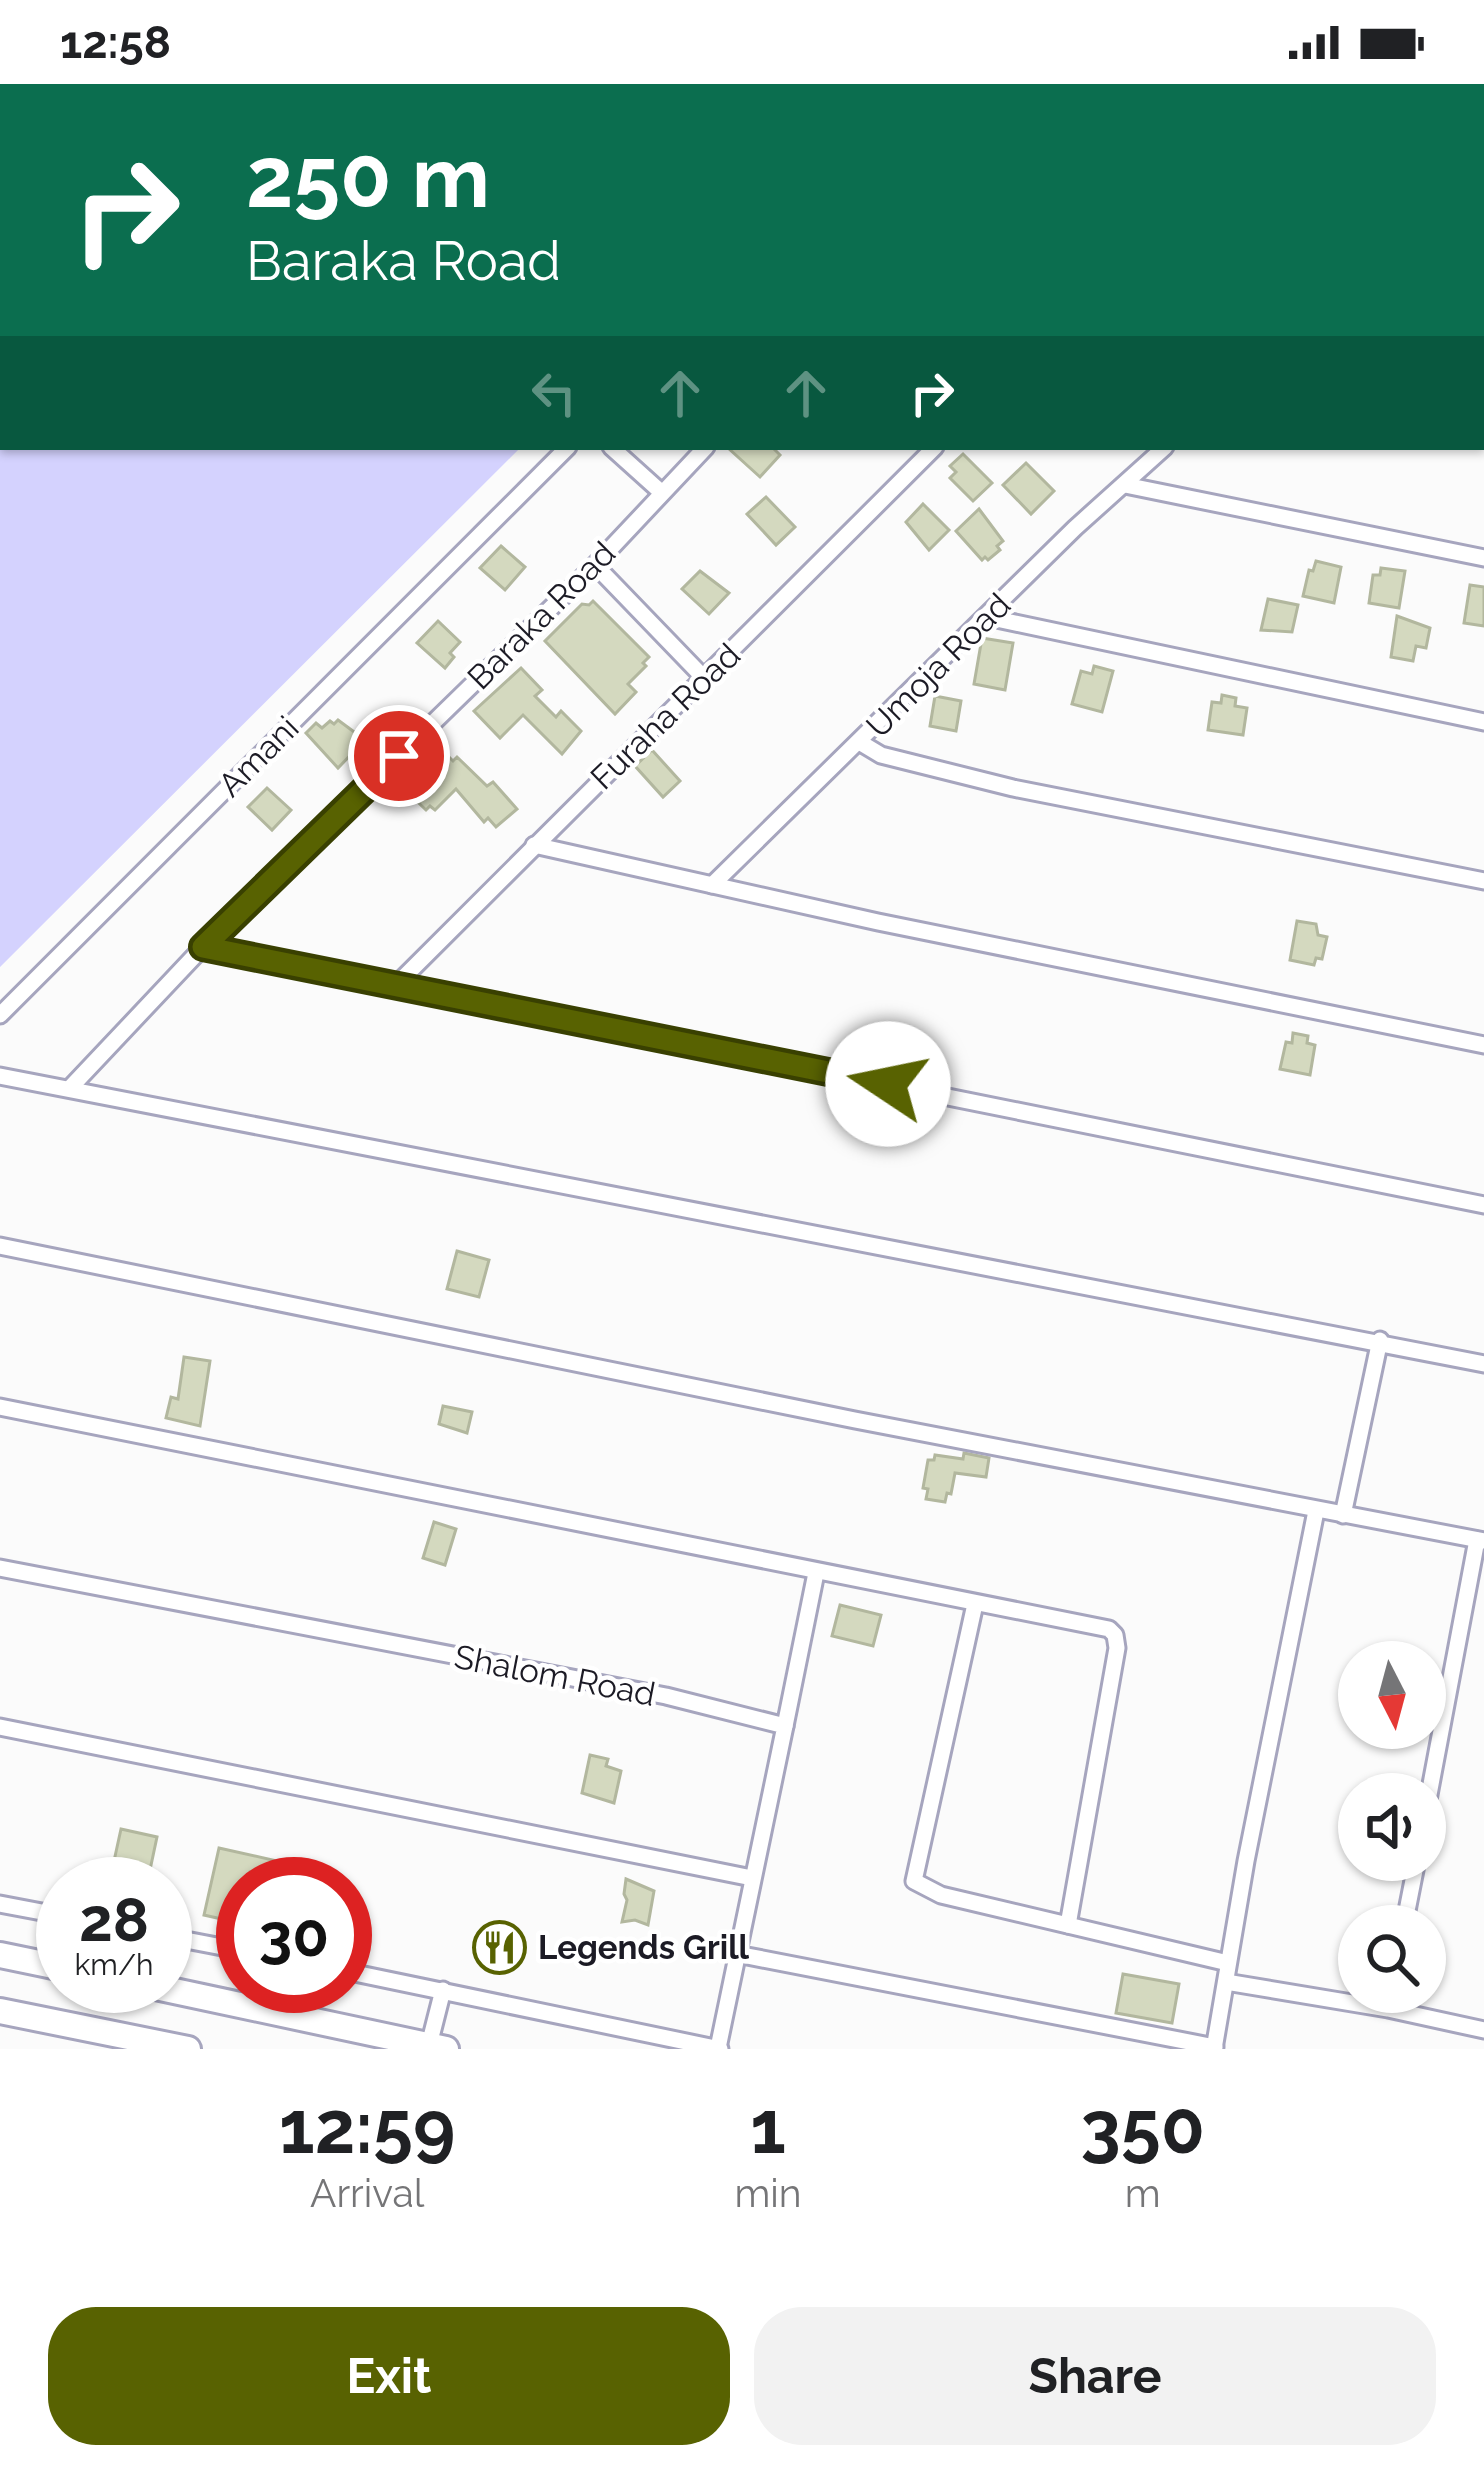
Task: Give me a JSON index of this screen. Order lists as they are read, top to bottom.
{
  "streets": {
    "street": [
      "Baraka Road",
      "Umoja Road",
      "Furaha Road",
      "Amani",
      "Shalom Road"
    ]
  },
  "places": {
    "restaurant": ["Legends Grill"]
  },
  "north": "bottom",
  "page": {
    "status": "12:58",
    "turn": ["250 m", "Baraka Road"],
    "speed": "28 km/h",
    "limit": "30",
    "eta": [
      "12:59",
      "Arrival",
      "1",
      "min",
      "350",
      "m"
    ],
    "buttons": ["Exit", "Share"]
  }
}
